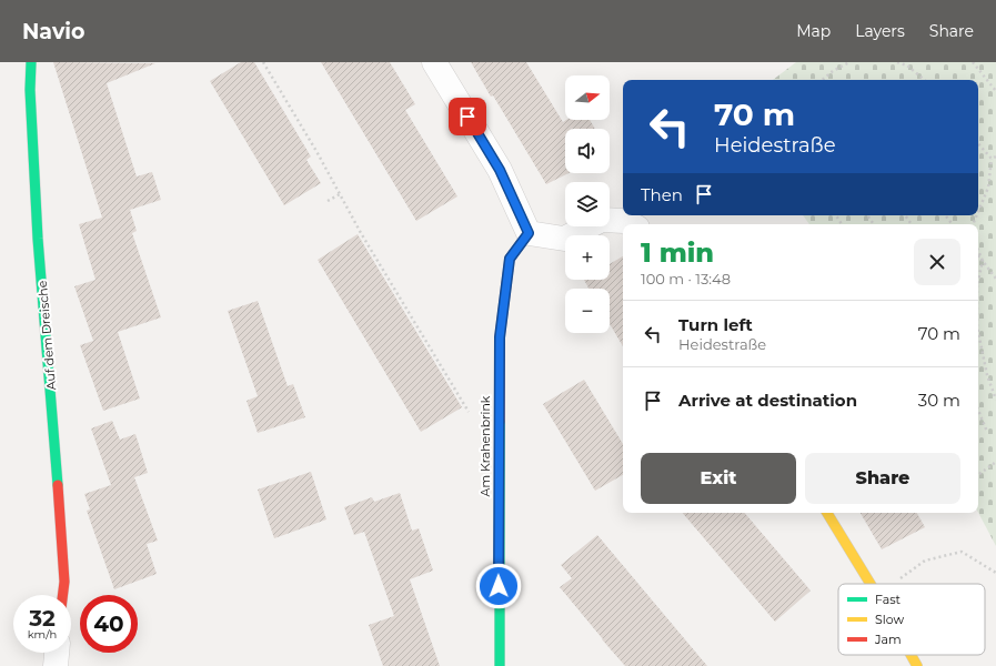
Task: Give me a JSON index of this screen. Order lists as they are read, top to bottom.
{
  "streets": {
    "street": ["Auf dem Dreische", "Am Krahenbrink"]
  },
  "legend": ["Fast", "Slow", "Jam"],
  "north": "right",
  "page": {
    "header": "Navio",
    "nav": ["Map", "Layers", "Share"],
    "map_buttons": ["+", "−"],
    "turn": ["70 m", "Heidestraße"],
    "then": "Then",
    "heading": ["1 min", "100 m · 13:48"],
    "list": [
      {
        "name": "Turn left",
        "note": "Heidestraße",
        "value": "70 m"
      },
      {
        "name": "Arrive at destination",
        "value": "30 m"
      }
    ],
    "buttons": ["Exit", "Share"],
    "speed": "32 km/h",
    "limit": "40"
  }
}
